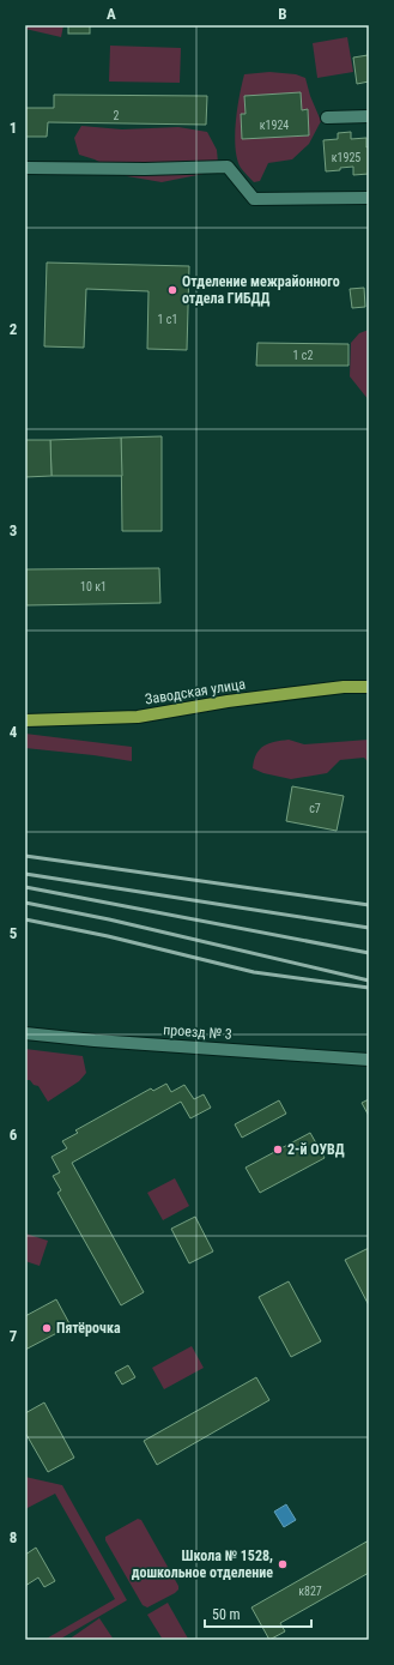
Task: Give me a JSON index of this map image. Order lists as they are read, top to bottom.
{
  "streets": {
    "main road": ["Заводская улица"],
    "street": ["проезд № 3"]
  },
  "places": [
    "Отделение межрайонного отдела ГИБДД",
    "2-й ОУВД",
    "Пятёрочка",
    "Школа № 1528, дошкольное отделение"
  ],
  "house_numbers": [
    "2",
    "к1924",
    "к1925",
    "1 с1",
    "1 с2",
    "10 к1",
    "с7",
    "к827"
  ],
  "scale_bar": "50 m",
  "grid": {
    "columns": ["A", "B"],
    "rows": [
      "1",
      "2",
      "3",
      "4",
      "5",
      "6",
      "7",
      "8"
    ]
  }
}
